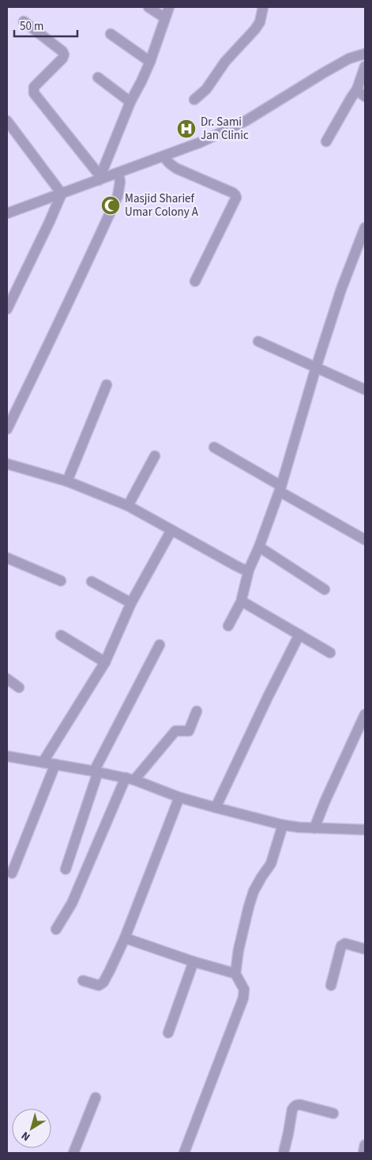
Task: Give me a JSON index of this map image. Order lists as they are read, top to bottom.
{
  "places": {
    "hospital": ["Dr. Sami Jan Clinic"],
    "mosque": ["Masjid Sharief Umar Colony A"]
  },
  "scale_bar": "50 m",
  "north": "bottom left"
}
